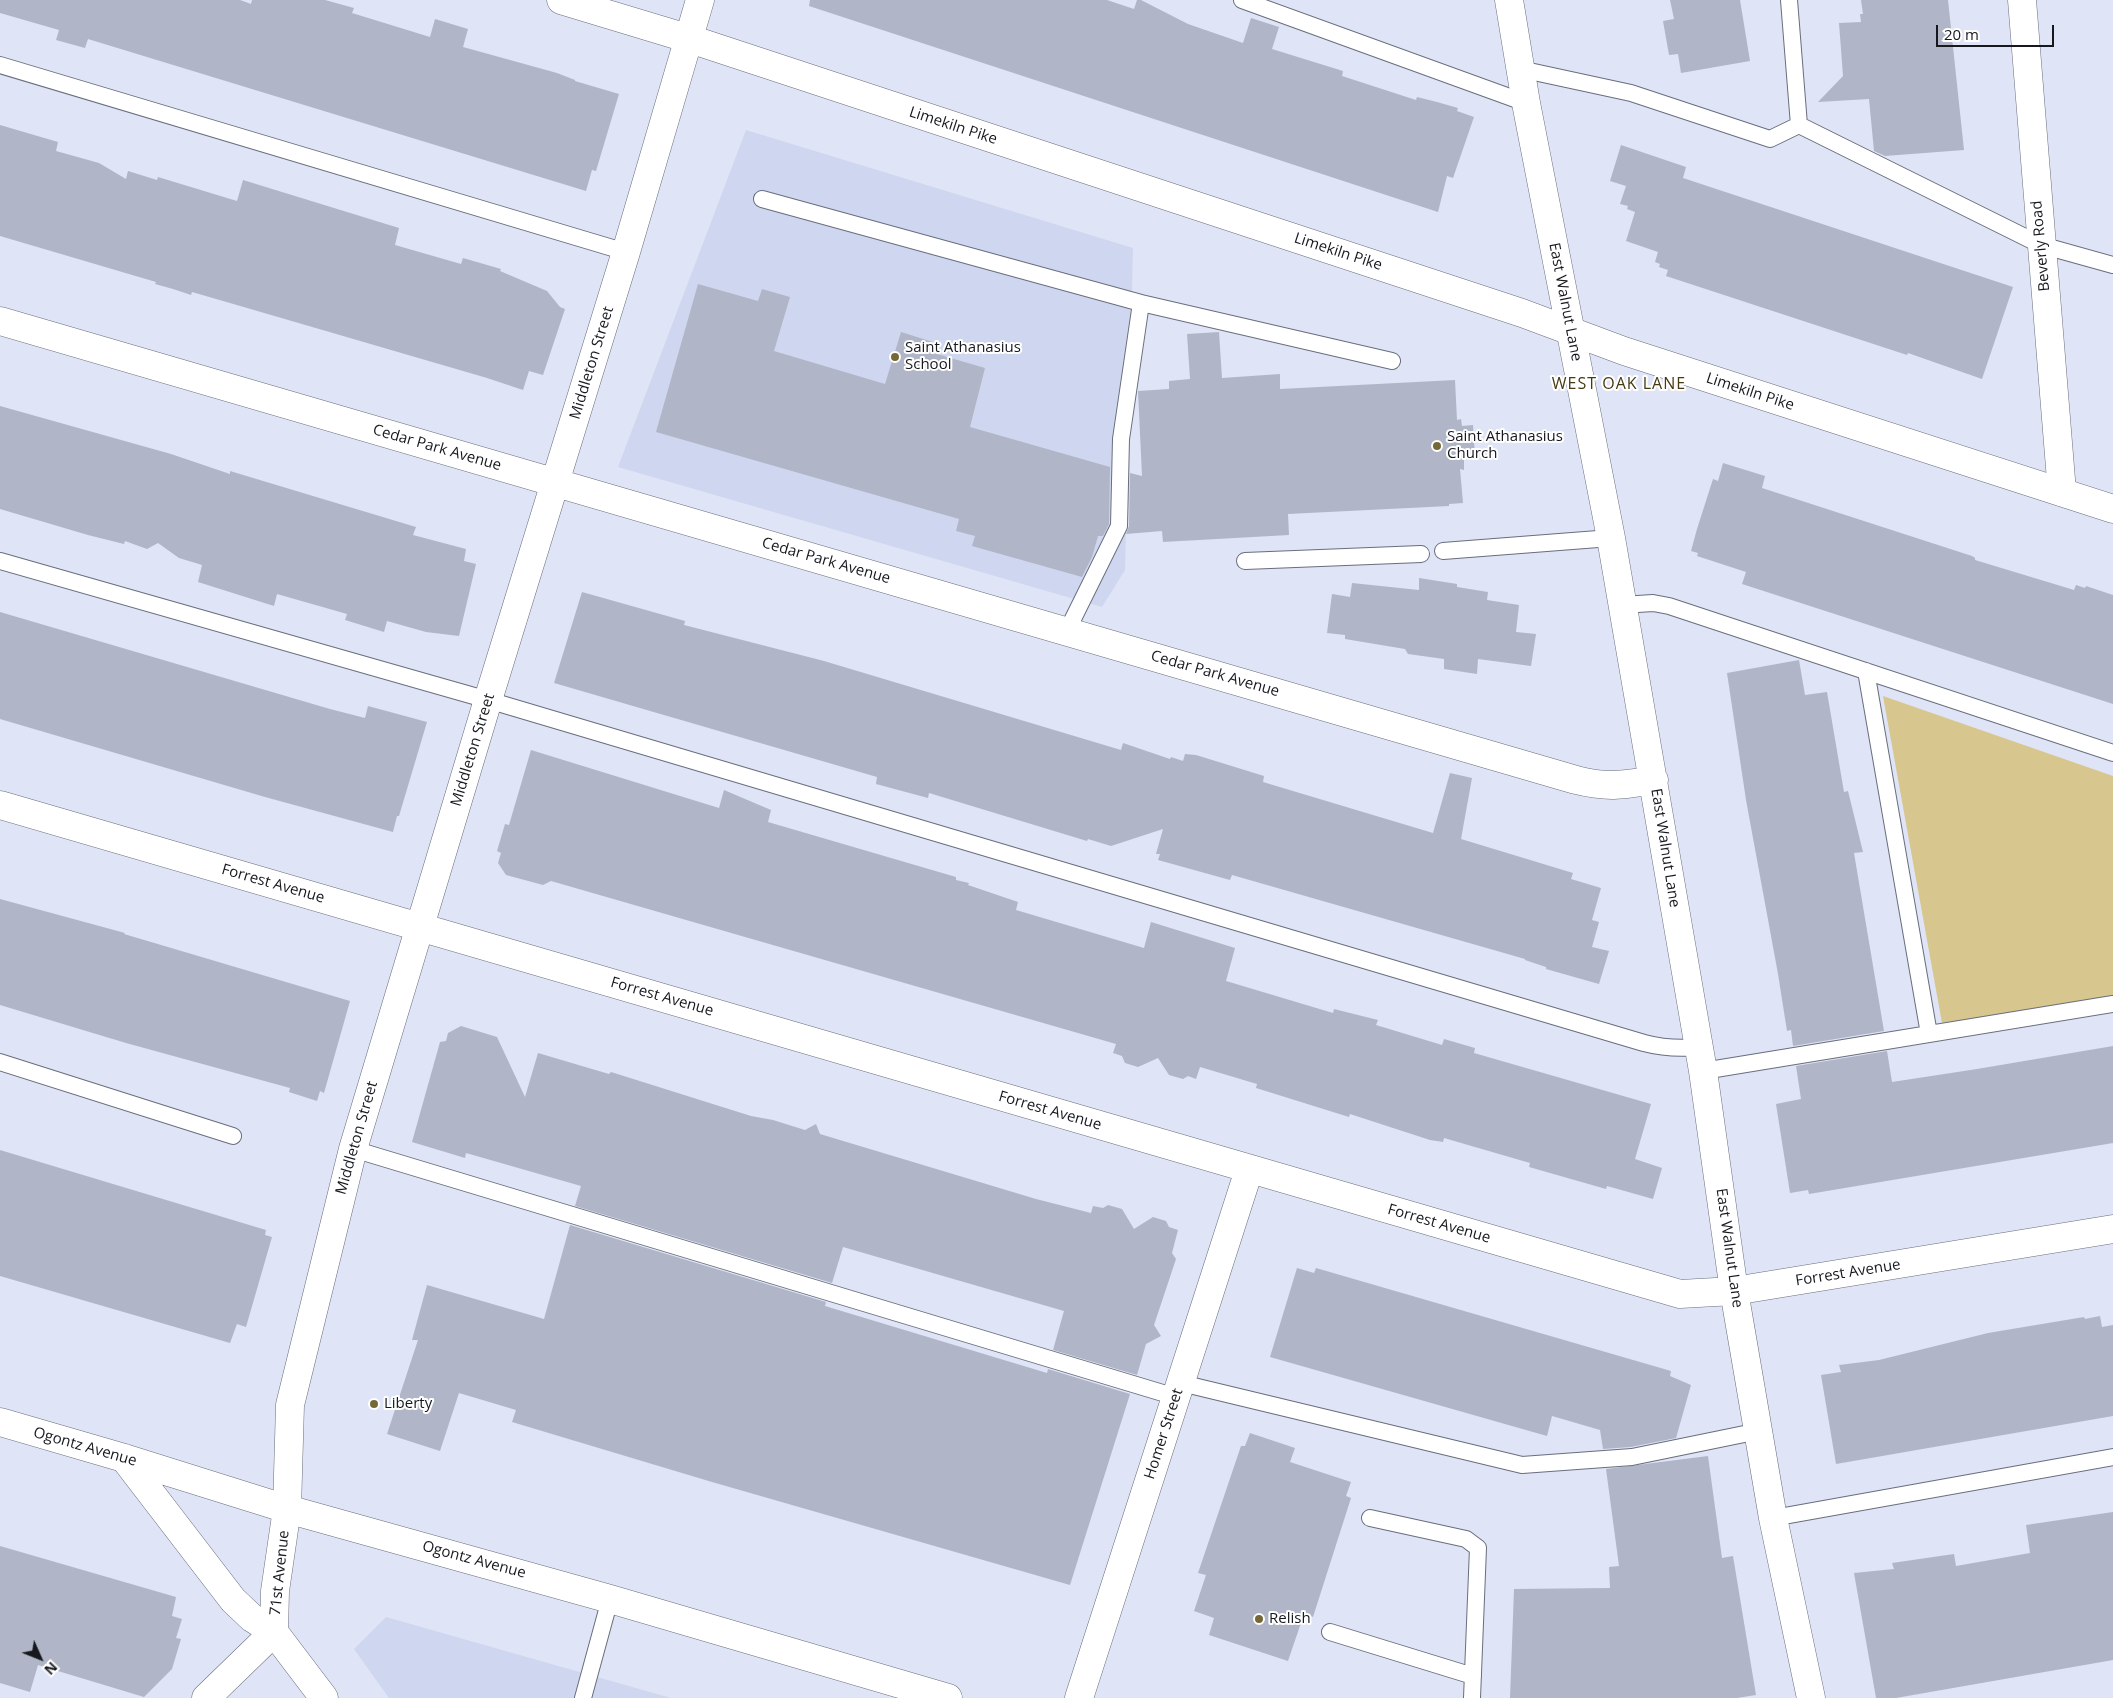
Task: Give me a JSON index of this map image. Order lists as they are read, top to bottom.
{
  "streets": {
    "street": [
      "Limekiln Pike",
      "Beverly Road",
      "East Walnut Lane",
      "Middleton Street",
      "Cedar Park Avenue",
      "Forrest Avenue",
      "Homer Street",
      "Ogontz Avenue",
      "71st Avenue"
    ]
  },
  "crossings": [
    ["Limekiln Pike", "Beverly Road"],
    ["Limekiln Pike", "East Walnut Lane"],
    ["Limekiln Pike", "Middleton Street"],
    ["East Walnut Lane", "Cedar Park Avenue"],
    ["East Walnut Lane", "Forrest Avenue"],
    ["Middleton Street", "Cedar Park Avenue"],
    ["Middleton Street", "Forrest Avenue"],
    ["Middleton Street", "Ogontz Avenue"],
    ["Middleton Street", "71st Avenue"],
    ["Forrest Avenue", "Homer Street"],
    ["Ogontz Avenue", "71st Avenue"]
  ],
  "districts": ["WEST OAK LANE"],
  "places": [
    "Saint Athanasius School",
    "Saint Athanasius Church",
    "Liberty",
    "Relish"
  ],
  "scale_bar": "20 m",
  "north": "bottom right"
}
